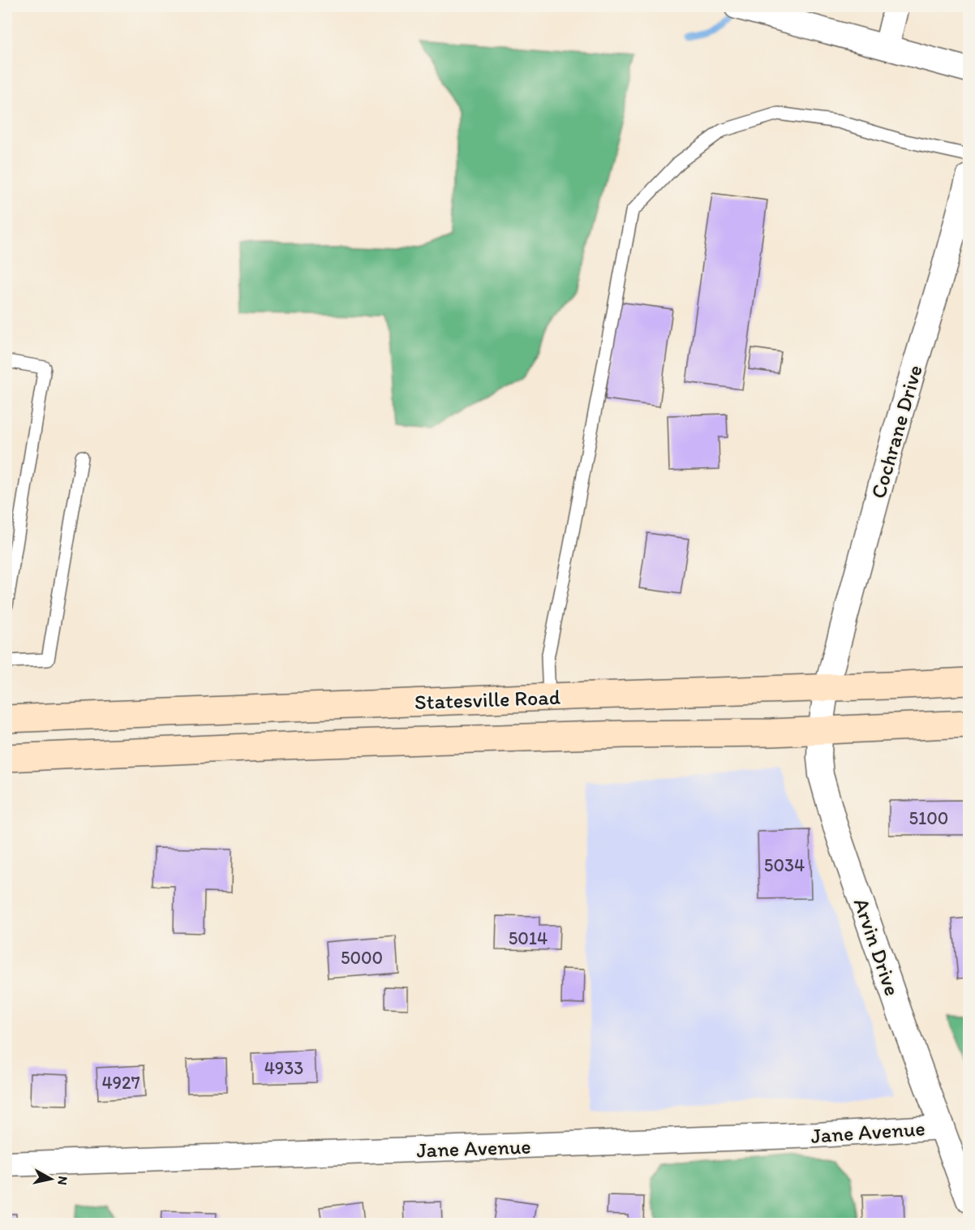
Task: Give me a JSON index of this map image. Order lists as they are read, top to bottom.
{
  "streets": {
    "main road": ["Statesville Road"],
    "street": ["Cochrane Drive", "Arvin Drive", "Jane Avenue"]
  },
  "crossings": [
    ["Cochrane Drive", "Statesville Road"],
    ["Cochrane Drive", "Arvin Drive"],
    ["Statesville Road", "Arvin Drive"],
    ["Arvin Drive", "Jane Avenue"]
  ],
  "house_numbers": [
    "5100",
    "5034",
    "5014",
    "5000",
    "4933",
    "4927"
  ],
  "north": "right"
}
